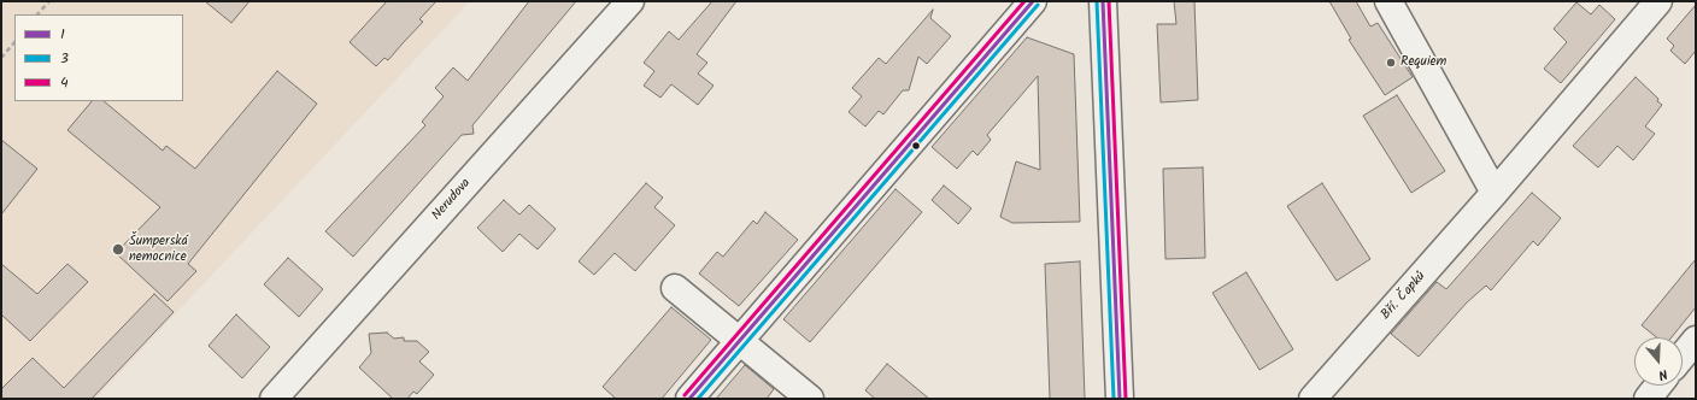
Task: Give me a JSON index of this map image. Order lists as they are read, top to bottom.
{
  "streets": {
    "street": ["Nerudova", "Bří. Čapků"]
  },
  "places": ["Requiem", "Šumperská nemocnice"],
  "lines": ["transit line 1", "transit line 3", "transit line 4"],
  "legend": ["1", "3", "4"],
  "north": "bottom"
}
